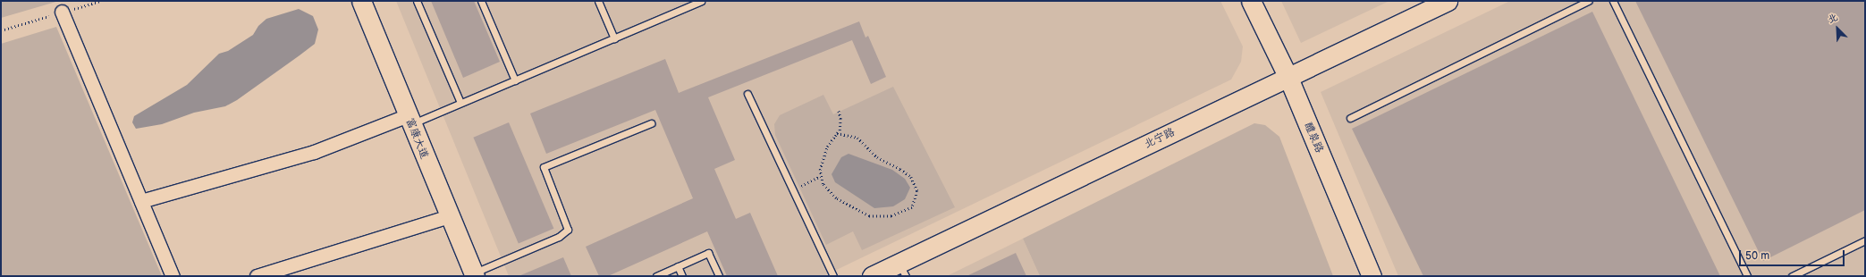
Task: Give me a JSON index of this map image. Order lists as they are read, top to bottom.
{
  "streets": {
    "street": ["醴泉路", "富康大道", "北宁路"]
  },
  "crossings": [
    ["醴泉路", "北宁路"]
  ],
  "scale_bar": "50 m",
  "north": "top left"
}
